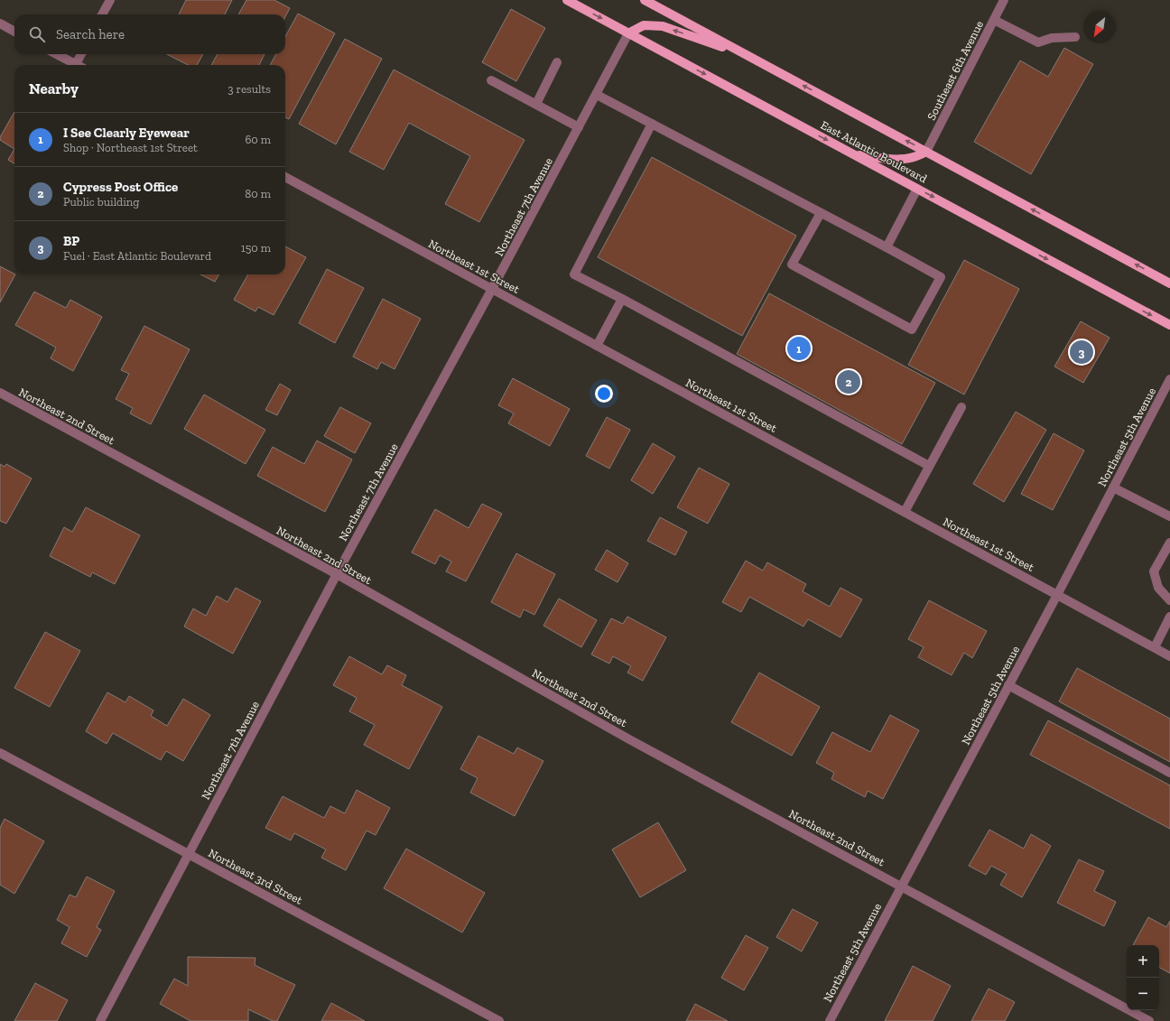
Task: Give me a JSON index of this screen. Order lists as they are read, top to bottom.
{
  "streets": {
    "main road": ["East Atlantic Boulevard"],
    "street": [
      "Southeast 6th Avenue",
      "Northeast 7th Avenue",
      "Northeast 1st Street",
      "Northeast 2nd Street",
      "Northeast 5th Avenue",
      "Northeast 3rd Street"
    ]
  },
  "crossings": [
    ["Southeast 6th Avenue", "East Atlantic Boulevard"],
    ["East Atlantic Boulevard", "Northeast 7th Avenue"],
    ["Northeast 7th Avenue", "Northeast 1st Street"],
    ["Northeast 7th Avenue", "Northeast 2nd Street"],
    ["Northeast 7th Avenue", "Northeast 3rd Street"],
    ["Northeast 1st Street", "Northeast 5th Avenue"],
    ["Northeast 2nd Street", "Northeast 5th Avenue"]
  ],
  "north": "bottom left",
  "page": {
    "search": "Search here",
    "heading": ["Nearby", "3 results"],
    "list": [
      {
        "mark": "1",
        "name": "I See Clearly Eyewear",
        "note": "Shop · Northeast 1st Street",
        "value": "60 m"
      },
      {
        "mark": "2",
        "name": "Cypress Post Office",
        "note": "Public building",
        "value": "80 m"
      },
      {
        "mark": "3",
        "name": "BP",
        "note": "Fuel · East Atlantic Boulevard",
        "value": "150 m"
      }
    ],
    "pins": ["1", "3", "2"],
    "map_buttons": ["+", "−"]
  }
}
